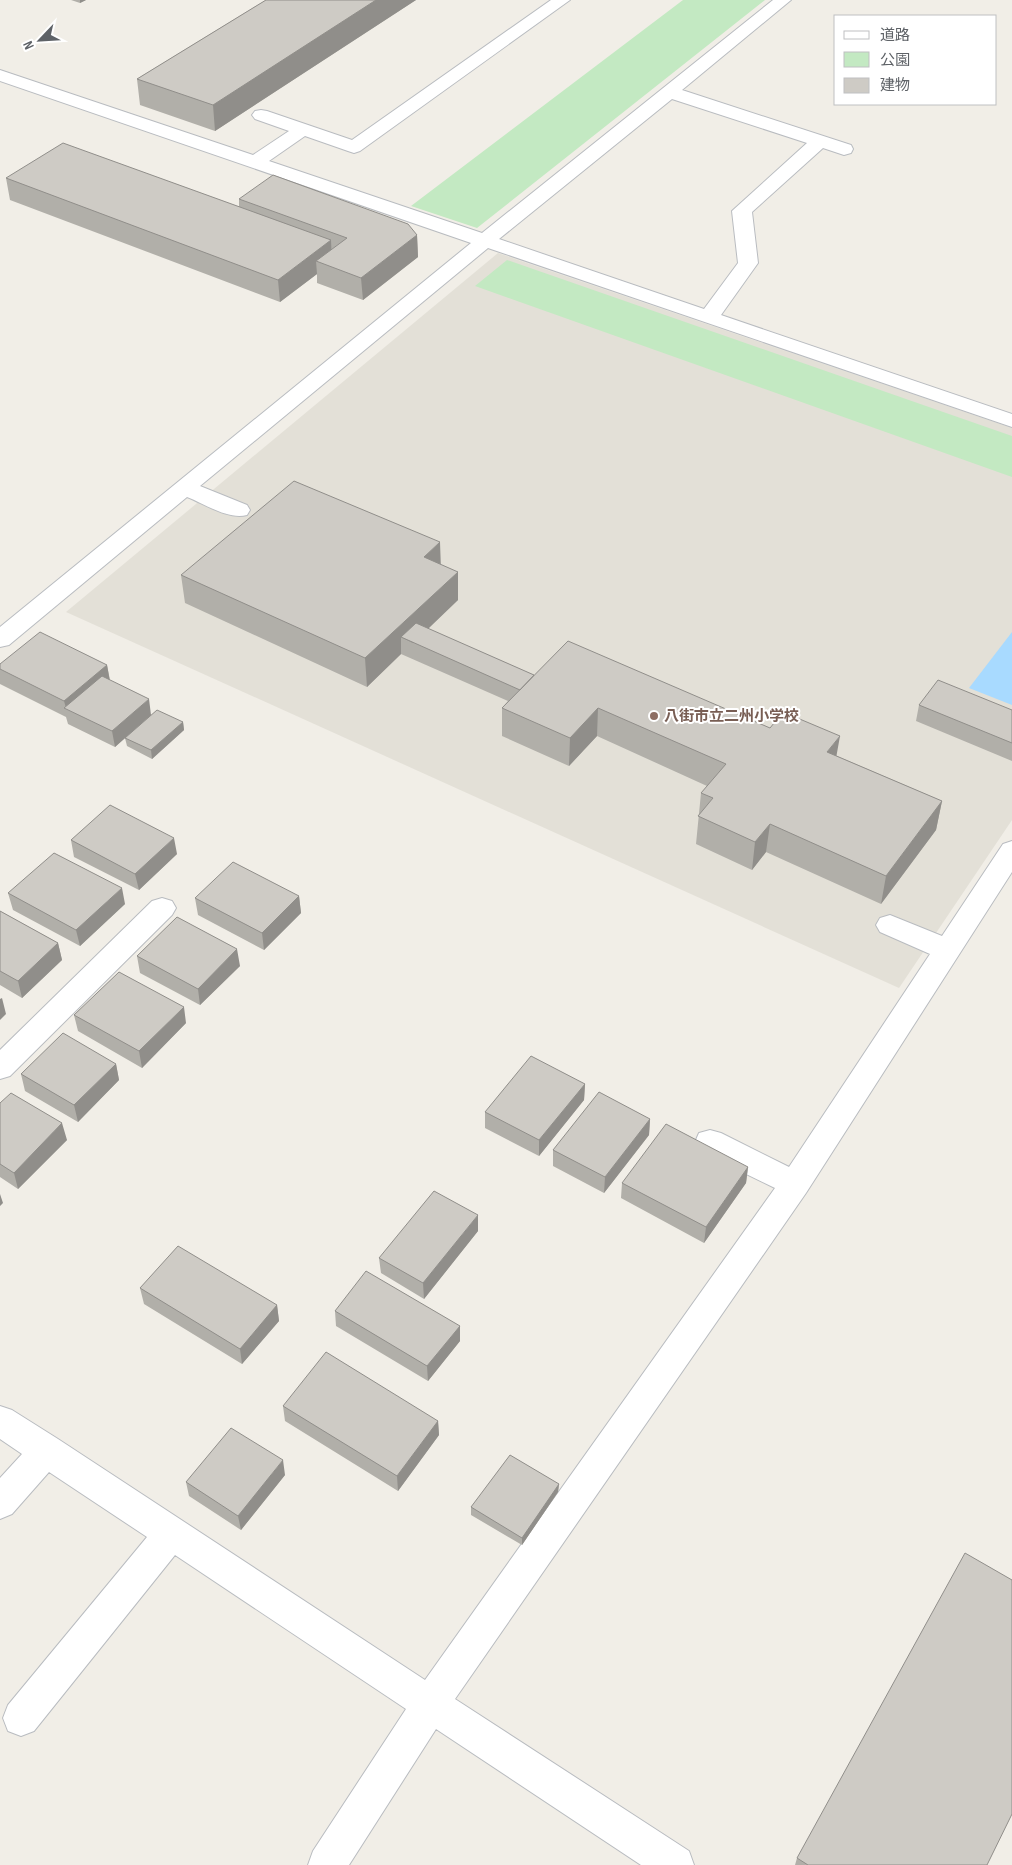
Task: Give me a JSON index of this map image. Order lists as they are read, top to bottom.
{
  "places": ["八街市立二州小学校"],
  "legend": ["道路", "公園", "建物"],
  "north": "bottom left"
}
